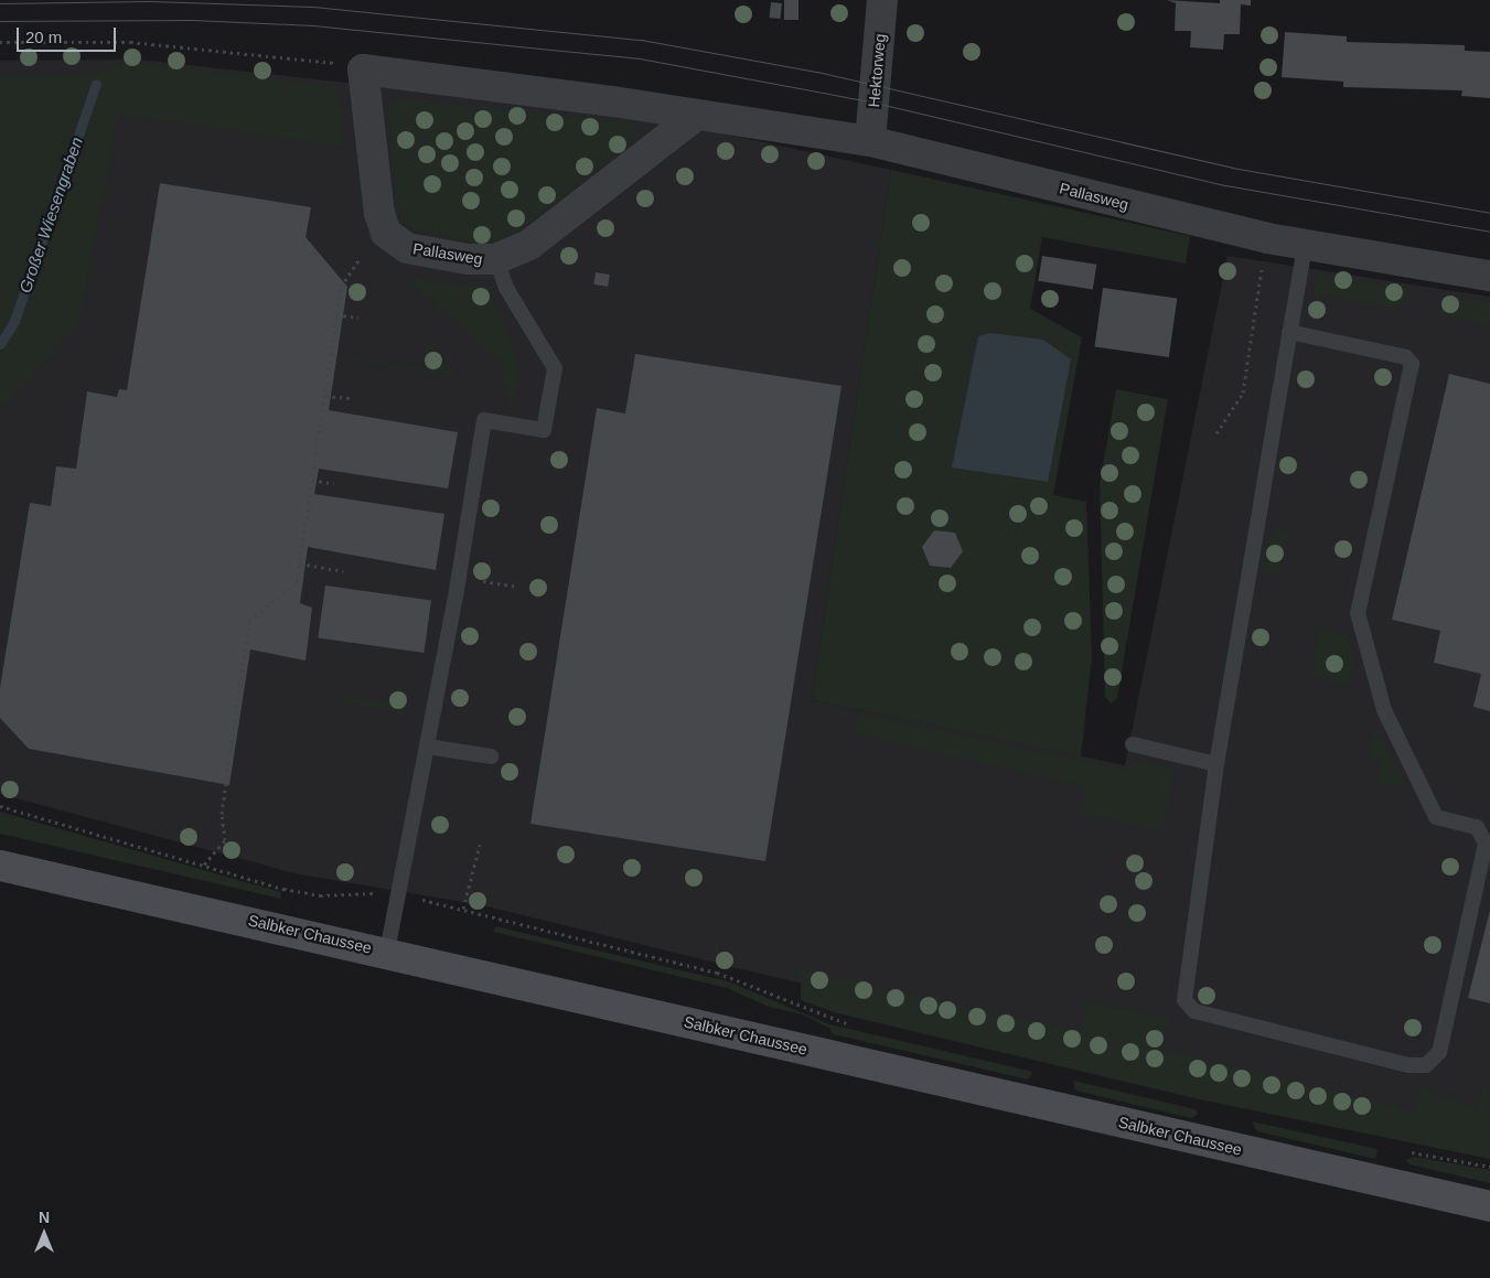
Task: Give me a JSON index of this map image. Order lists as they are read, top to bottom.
{
  "streets": {
    "main road": ["Salbker Chaussee"],
    "street": ["Hektorweg", "Pallasweg"]
  },
  "crossings": [
    ["Hektorweg", "Pallasweg"]
  ],
  "water": ["Großer Wiesengraben"],
  "scale_bar": "20 m",
  "north": "top"
}
